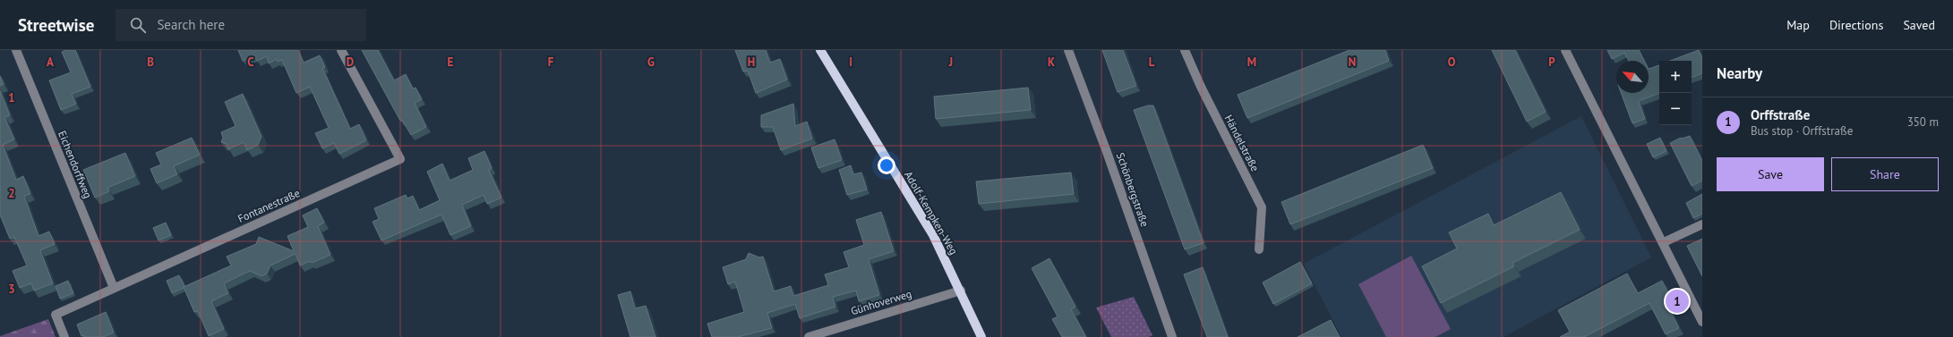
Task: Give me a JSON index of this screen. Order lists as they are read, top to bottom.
{
  "streets": {
    "main road": ["Adolf-Kempken-Weg"],
    "street": [
      "Händelstraße",
      "Eichendorffweg",
      "Schönbergstraße",
      "Fontanestraße",
      "Günhoverweg"
    ]
  },
  "crossings": [
    ["Eichendorffweg", "Fontanestraße"],
    ["Adolf-Kempken-Weg", "Günhoverweg"]
  ],
  "north": "top left",
  "page": {
    "header": "Streetwise",
    "search": "Search here",
    "nav": ["Map", "Directions", "Saved"],
    "heading": "Nearby",
    "map_buttons": ["+", "−"],
    "list": [
      {
        "mark": "1",
        "name": "Orffstraße",
        "note": "Bus stop · Orffstraße",
        "value": "350 m"
      }
    ],
    "buttons": ["Save", "Share"],
    "pins": "1"
  },
  "grid": {
    "columns": [
      "A",
      "B",
      "C",
      "D",
      "E",
      "F",
      "G",
      "H",
      "I",
      "J",
      "K",
      "L",
      "M",
      "N",
      "O",
      "P"
    ],
    "rows": ["1", "2", "3"]
  }
}
